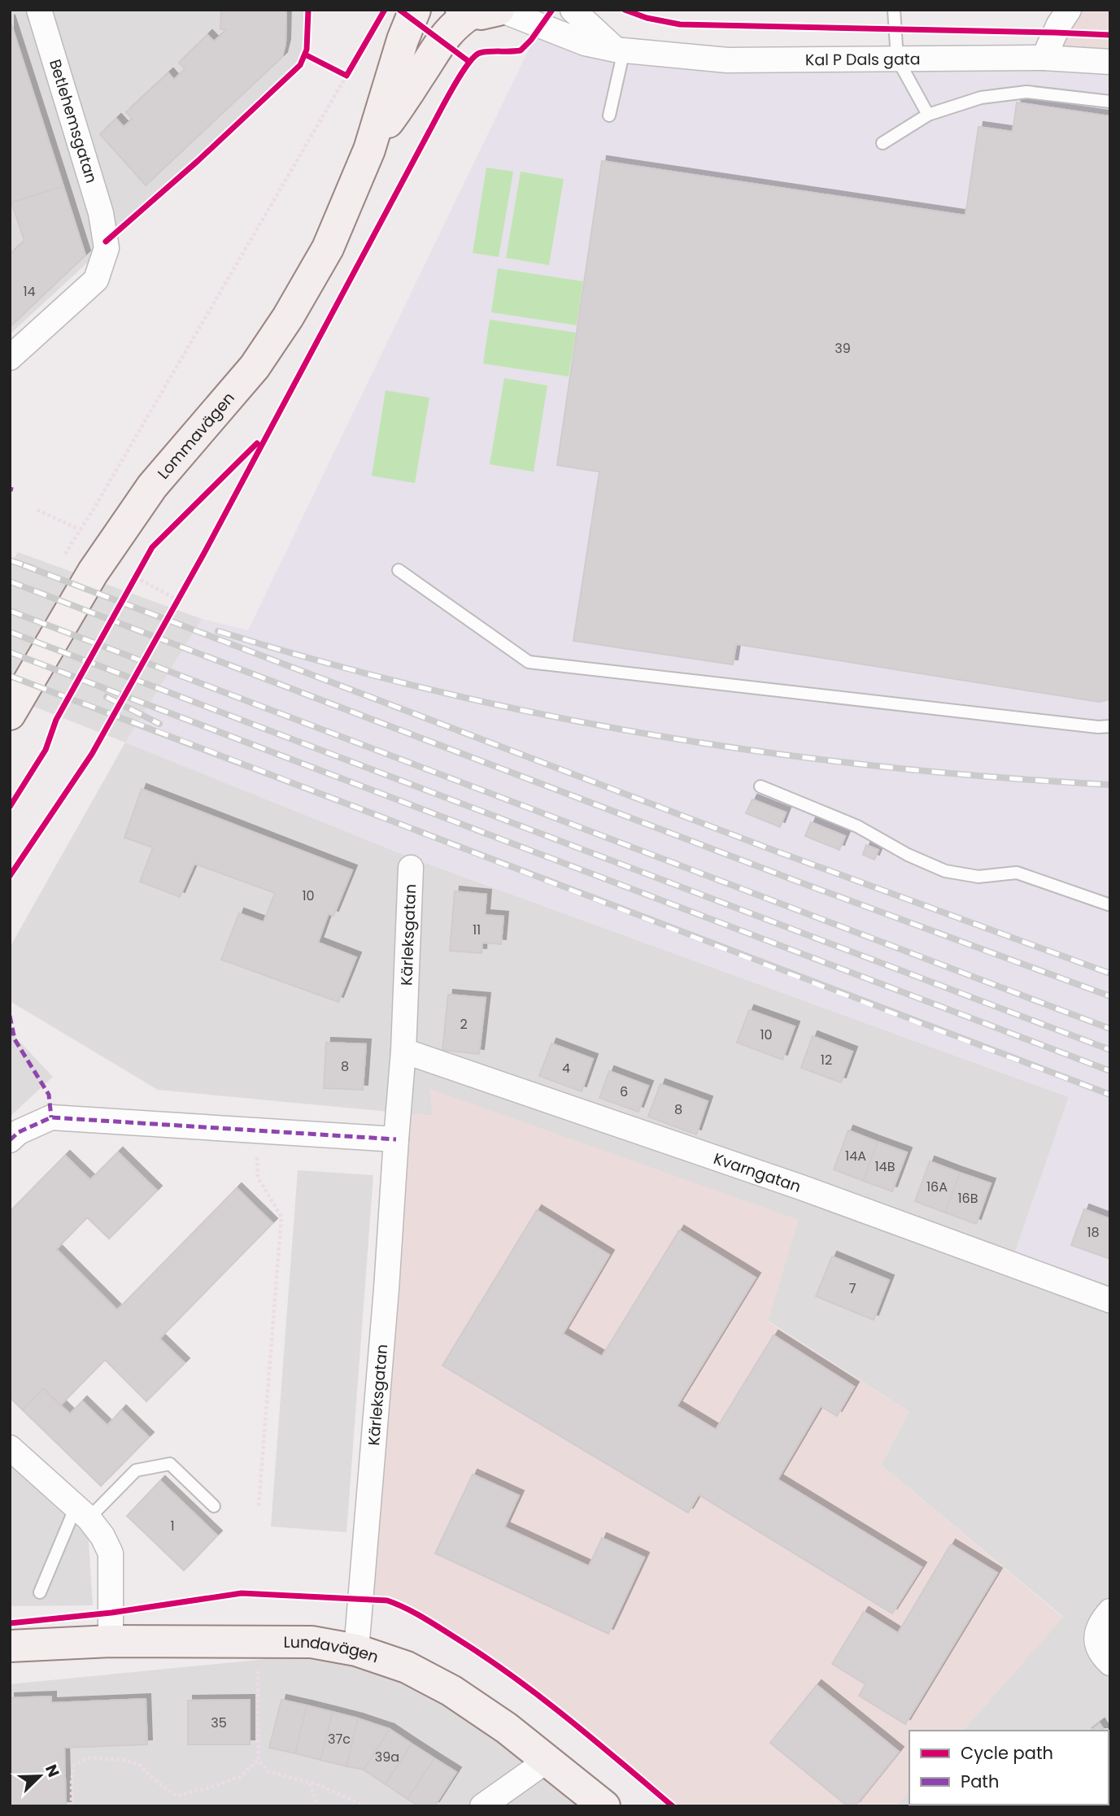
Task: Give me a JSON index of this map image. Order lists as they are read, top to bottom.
{
  "streets": {
    "street": [
      "Kal P Dals gata",
      "Betlehemsgatan",
      "Lommavägen",
      "Kärleksgatan",
      "Kvarngatan",
      "Lundavägen"
    ]
  },
  "crossings": [
    ["Kal P Dals gata", "Lommavägen"],
    ["Kärleksgatan", "Kvarngatan"],
    ["Kärleksgatan", "Lundavägen"]
  ],
  "house_numbers": [
    "14",
    "39",
    "10",
    "11",
    "2",
    "10",
    "12",
    "8",
    "4",
    "6",
    "8",
    "14A",
    "14B",
    "16A",
    "16B",
    "18",
    "7",
    "1",
    "35",
    "37c",
    "39a"
  ],
  "legend": ["Cycle path", "Path"],
  "north": "top right"
}
